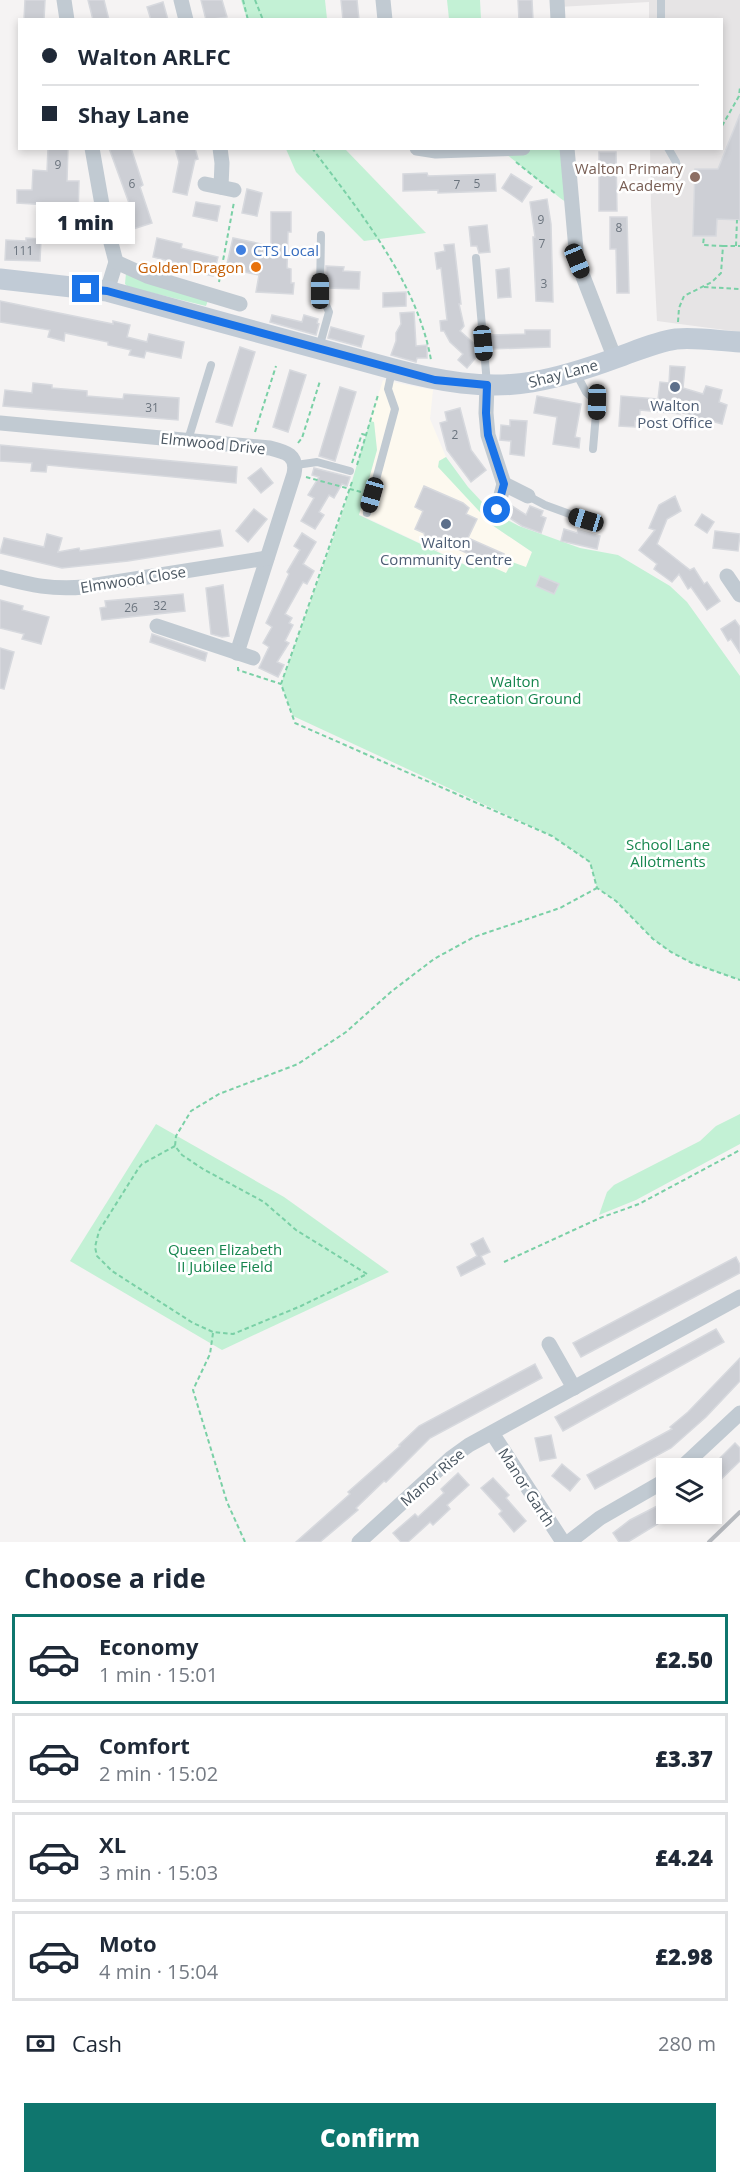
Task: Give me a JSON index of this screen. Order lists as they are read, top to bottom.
{
  "streets": {
    "main road": ["Shay Lane"],
    "street": [
      "Elmwood Drive",
      "Elmwood Close",
      "Manor Rise",
      "Manor Garth"
    ]
  },
  "crossings": [
    ["Manor Rise", "Manor Garth"]
  ],
  "parks": ["Walton Recreation Ground", "School Lane Allotments", "Queen Elizabeth II Jubilee Field"],
  "places": [
    "Walton Primary Academy",
    "CTS Local",
    "Golden Dragon",
    "Walton Post Office",
    "Walton Community Centre"
  ],
  "house_numbers": [
    "9",
    "6",
    "5",
    "7",
    "9",
    "8",
    "7",
    "111",
    "3",
    "31",
    "2",
    "32",
    "26"
  ],
  "page": {
    "banner": ["Walton ARLFC", "Shay Lane"],
    "bubble": "1 min",
    "heading": "Choose a ride",
    "list": [
      {
        "name": "Economy",
        "note": "1 min · 15:01",
        "value": "£2.50"
      },
      {
        "name": "Comfort",
        "note": "2 min · 15:02",
        "value": "£3.37"
      },
      {
        "name": "XL",
        "note": "3 min · 15:03",
        "value": "£4.24"
      },
      {
        "name": "Moto",
        "note": "4 min · 15:04",
        "value": "£2.98"
      }
    ],
    "pay": ["Cash", "280 m"],
    "buttons": "Confirm"
  }
}
